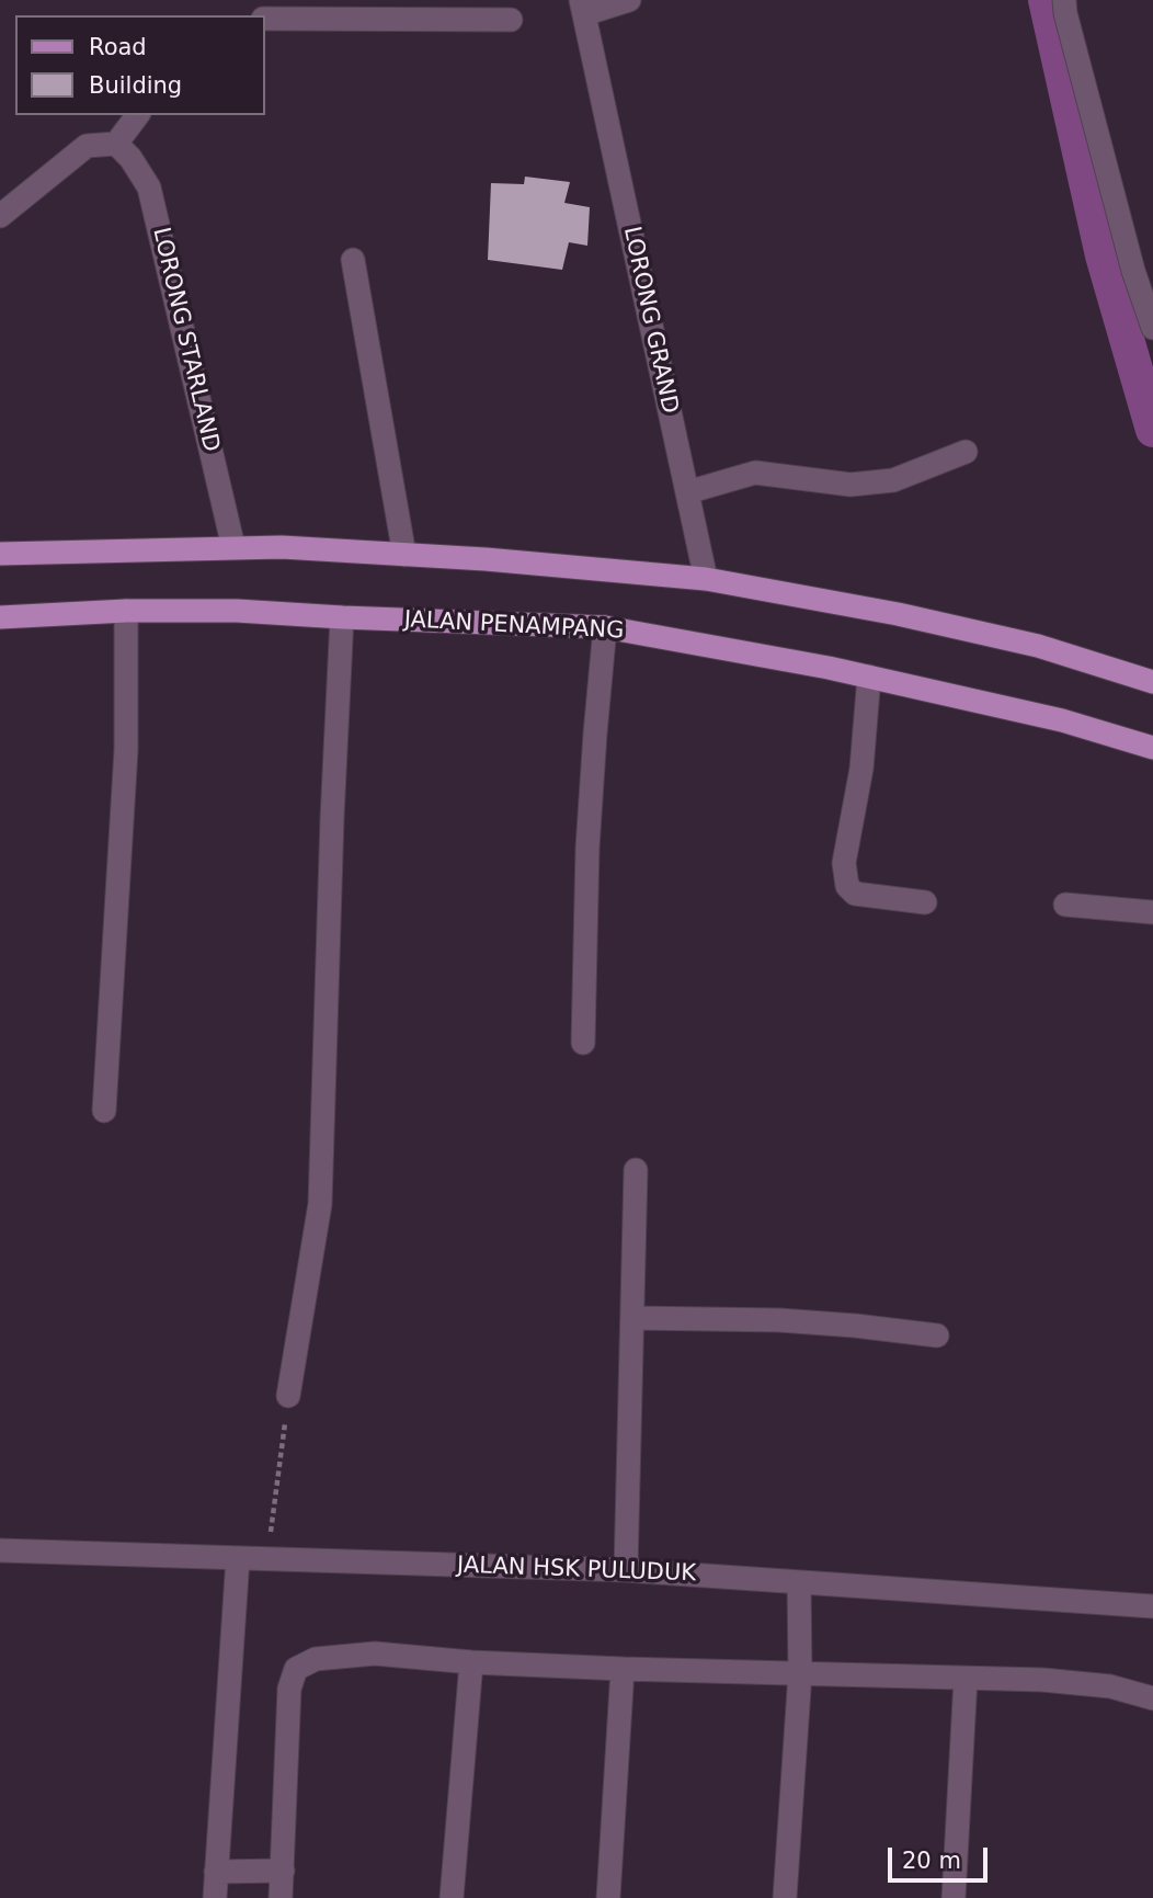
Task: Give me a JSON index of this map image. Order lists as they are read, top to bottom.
{
  "streets": {
    "main road": ["JALAN PENAMPANG"],
    "street": ["LORONG GRAND", "LORONG STARLAND", "JALAN HSK PULUDUK"]
  },
  "legend": ["Road", "Building"],
  "scale_bar": "20 m"
}
